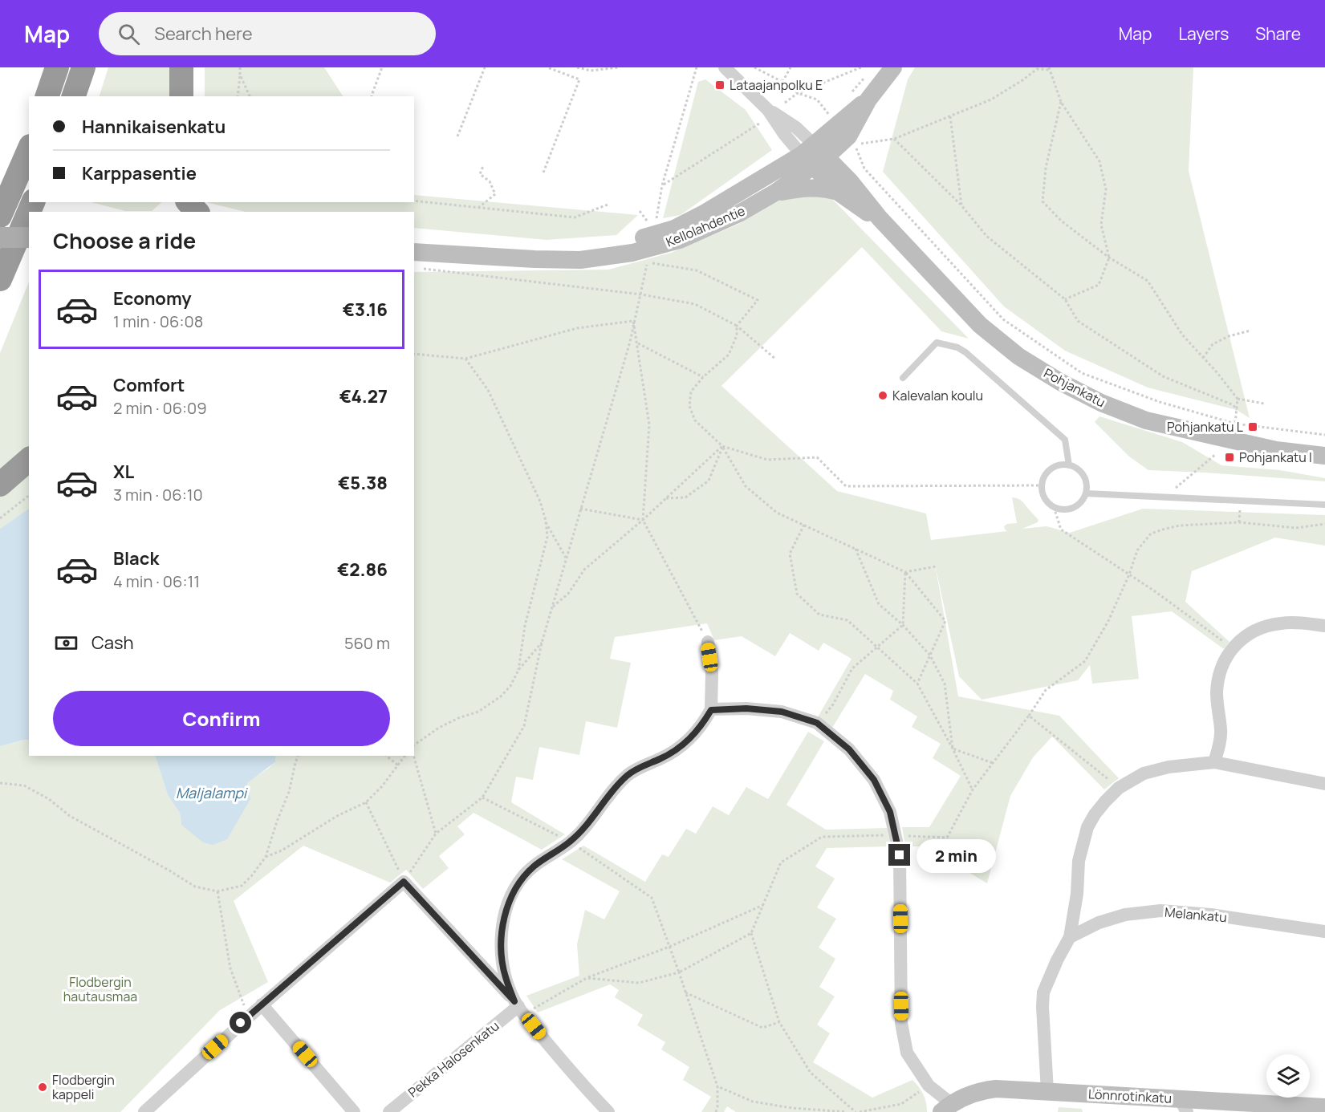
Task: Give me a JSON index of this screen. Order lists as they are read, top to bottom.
{
  "streets": {
    "main road": ["Kellolahdentie", "Pohjankatu", "Lönnrotinkatu"],
    "street": ["Melankatu", "Pekka Halosenkatu"]
  },
  "crossings": [
    ["Kellolahdentie", "Pohjankatu"]
  ],
  "water": ["Maljalampi"],
  "parks": ["Flodbergin hautausmaa"],
  "places": {
    "transit": ["Lataajanpolku E", "Pohjankatu L", "Pohjankatu I"],
    "other": ["Kalevalan koulu", "Flodbergin kappeli"]
  },
  "page": {
    "header": "Map",
    "search": "Search here",
    "nav": ["Map", "Layers", "Share"],
    "banner": ["Hannikaisenkatu", "Karppasentie"],
    "heading": "Choose a ride",
    "list": [
      {
        "name": "Economy",
        "note": "1 min · 06:08",
        "value": "€3.16"
      },
      {
        "name": "Comfort",
        "note": "2 min · 06:09",
        "value": "€4.27"
      },
      {
        "name": "XL",
        "note": "3 min · 06:10",
        "value": "€5.38"
      },
      {
        "name": "Black",
        "note": "4 min · 06:11",
        "value": "€2.86"
      }
    ],
    "pay": ["Cash", "560 m"],
    "buttons": "Confirm",
    "bubble": "2 min"
  }
}
